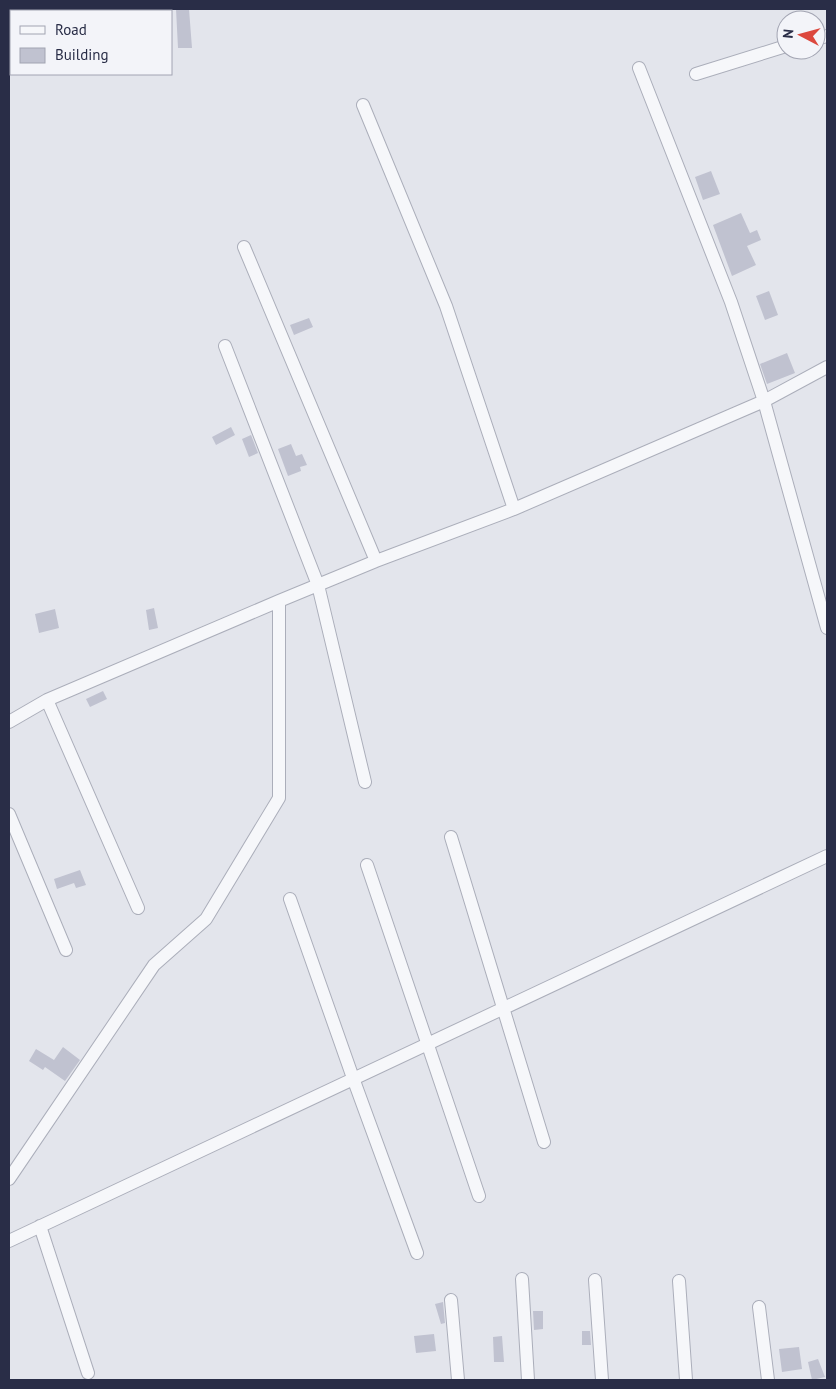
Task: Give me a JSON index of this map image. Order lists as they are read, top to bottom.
{
  "legend": ["Road", "Building"],
  "north": "left"
}
